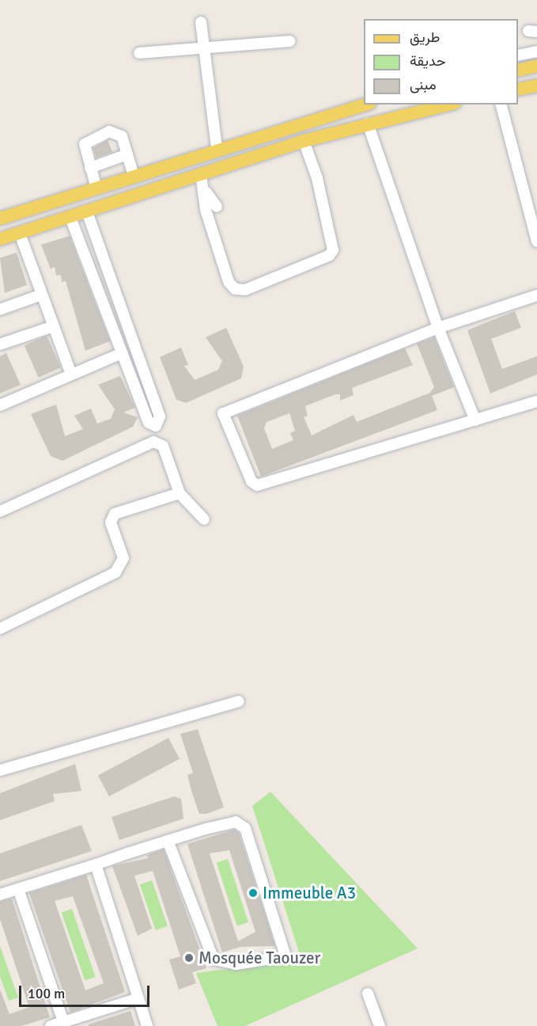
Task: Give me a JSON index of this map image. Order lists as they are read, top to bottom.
{
  "places": ["Immeuble A3", "Mosquée Taouzer"],
  "legend": ["طريق", "حديقة", "مبنى"],
  "scale_bar": "100 m"
}
